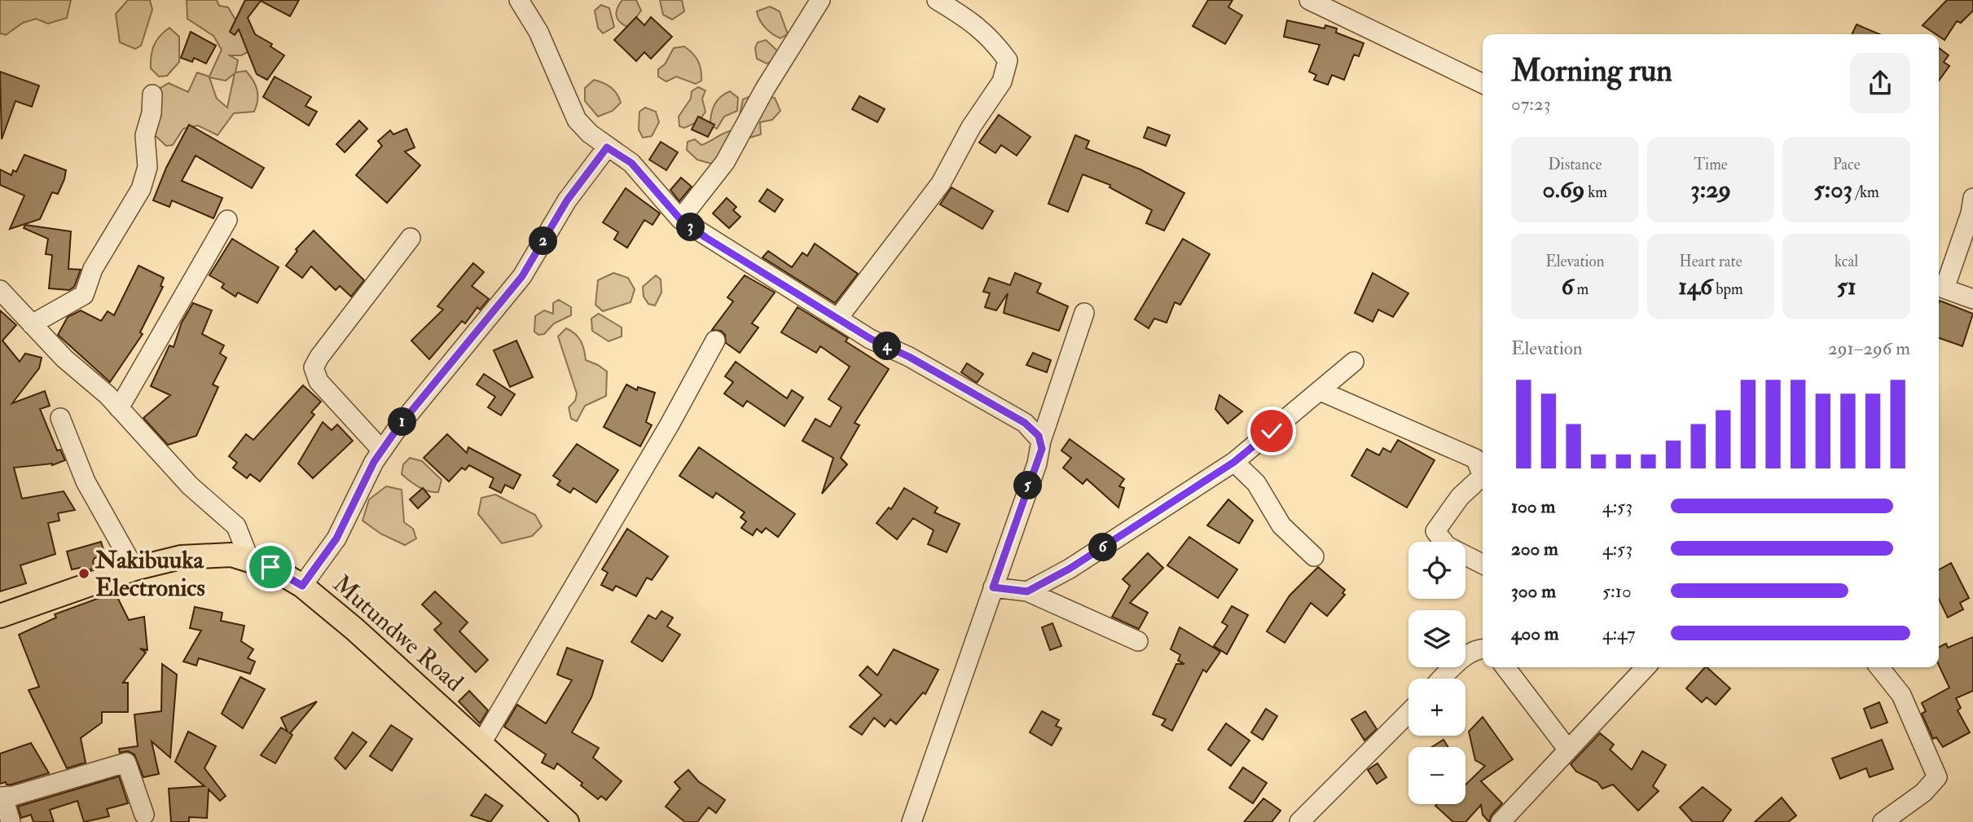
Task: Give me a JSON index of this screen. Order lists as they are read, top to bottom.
{
  "streets": {
    "main road": ["Mutundwe Road"]
  },
  "places": ["Nakibuuka Electronics"],
  "page": {
    "heading": ["Morning run", "07:23"],
    "stats": [
      ["Distance", "0.69 km"],
      ["Time", "3:29"],
      ["Pace", "5:03 /km"],
      ["Elevation", "6 m"],
      ["Heart rate", "146 bpm"],
      ["kcal", "51"]
    ],
    "pins": [
      "3",
      "2",
      "4",
      "1",
      "5",
      "6"
    ],
    "chart": ["Elevation", "291–296 m"],
    "list": [
      {
        "name": "100 m",
        "note": "4:53"
      },
      {
        "name": "200 m",
        "note": "4:53"
      },
      {
        "name": "300 m",
        "note": "5:10"
      },
      {
        "name": "400 m",
        "note": "4:47"
      }
    ],
    "map_buttons": ["+", "−"]
  }
}
